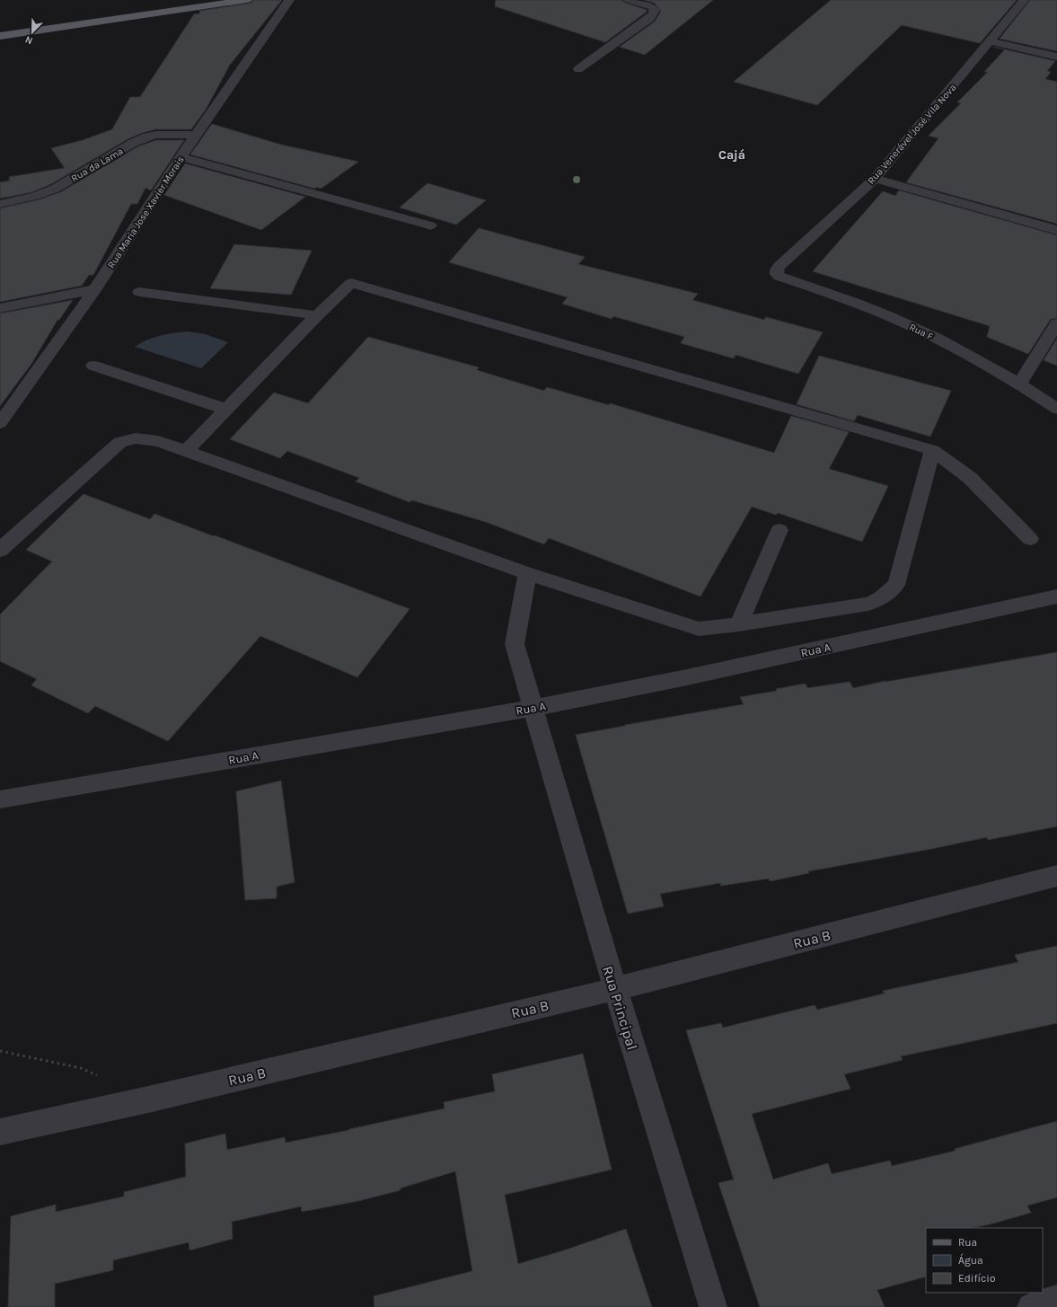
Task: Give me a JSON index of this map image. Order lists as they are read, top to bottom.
{
  "streets": {
    "street": [
      "Rua Venerável José Vila Nova",
      "Rua da Lama",
      "Rua Maria Jose Xavier Morais",
      "Rua F",
      "Rua A",
      "Rua B",
      "Rua Principal"
    ]
  },
  "crossings": [
    ["Rua Venerável José Vila Nova", "Rua F"],
    ["Rua da Lama", "Rua Maria Jose Xavier Morais"],
    ["Rua A", "Rua Principal"],
    ["Rua B", "Rua Principal"]
  ],
  "districts": ["Cajá"],
  "legend": ["Rua", "Água", "Edifício"],
  "north": "bottom left"
}
